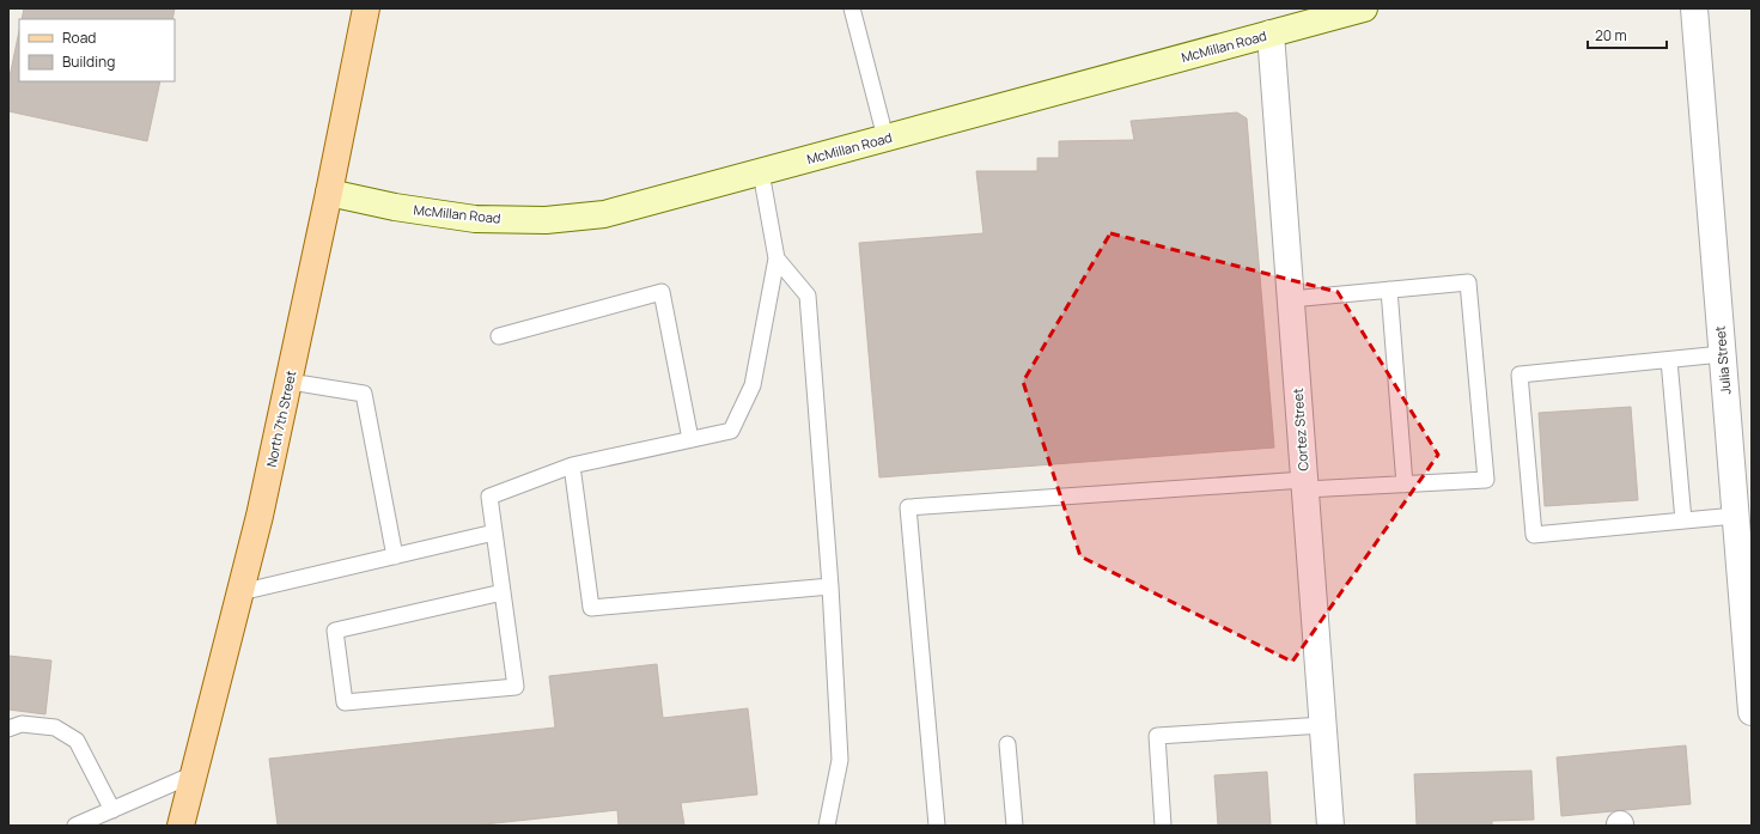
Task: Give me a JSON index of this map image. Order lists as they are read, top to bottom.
{
  "streets": {
    "main road": ["North 7th Street"],
    "street": ["McMillan Road", "Julia Street", "Cortez Street"]
  },
  "crossings": [
    ["McMillan Road", "North 7th Street"],
    ["McMillan Road", "Cortez Street"]
  ],
  "legend": ["Road", "Building"],
  "scale_bar": "20 m"
}
